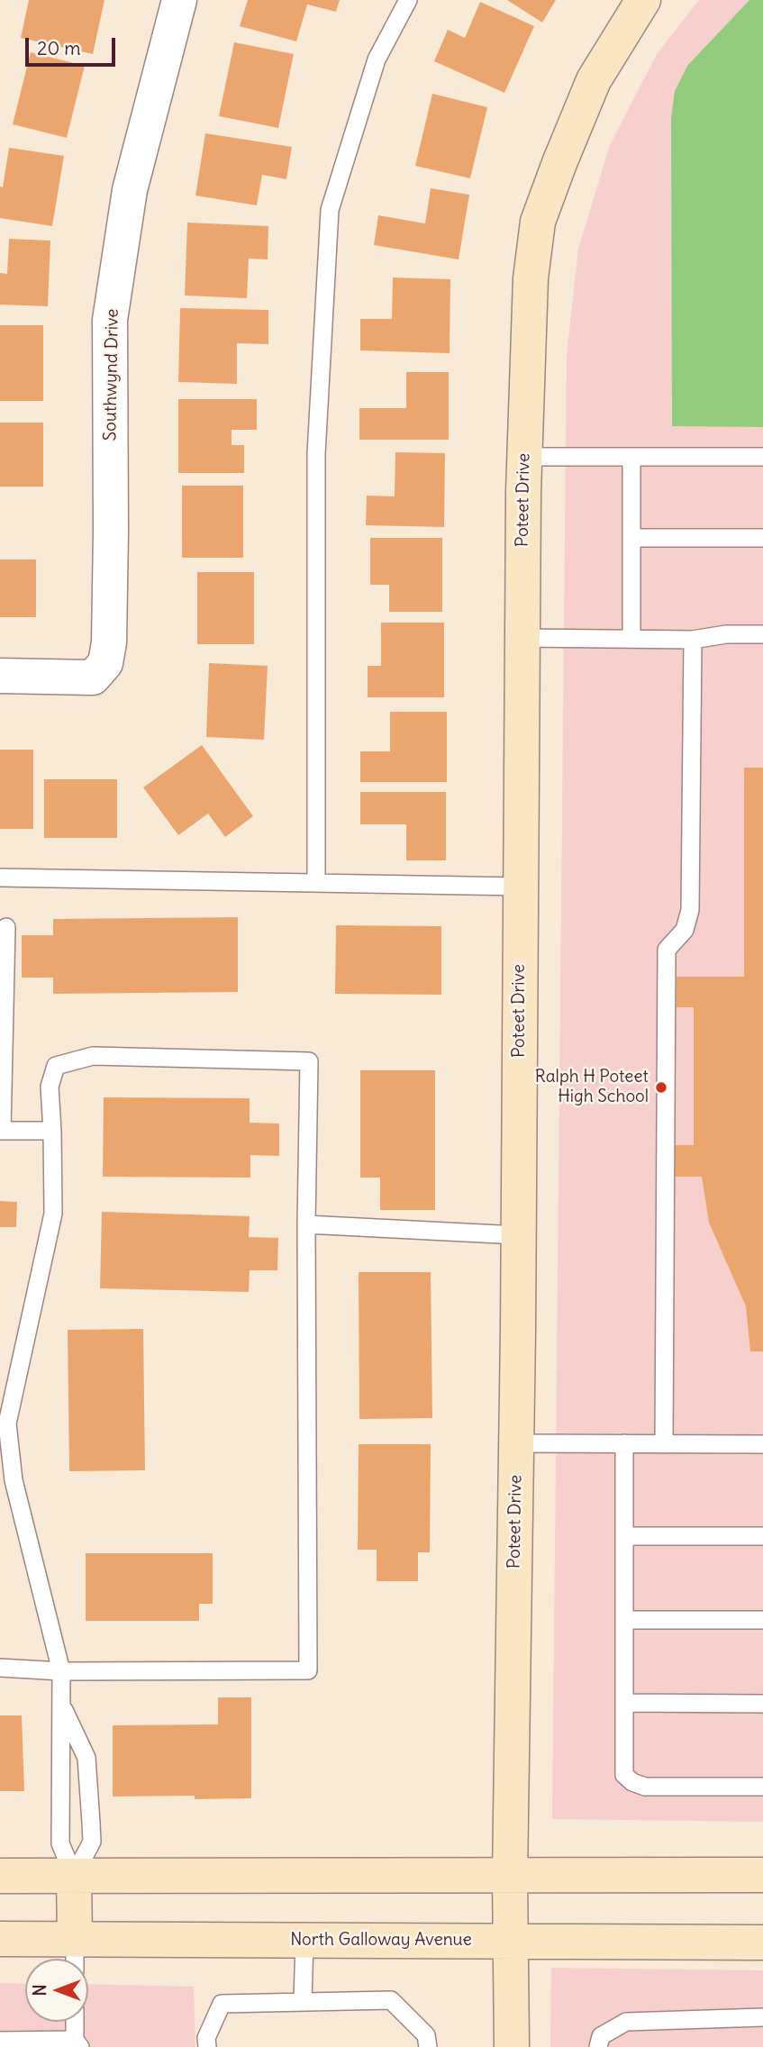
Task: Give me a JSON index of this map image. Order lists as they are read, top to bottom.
{
  "streets": {
    "street": ["Southwynd Drive", "Poteet Drive", "North Galloway Avenue"]
  },
  "crossings": [
    ["Poteet Drive", "North Galloway Avenue"]
  ],
  "places": ["Ralph H Poteet High School"],
  "scale_bar": "20 m",
  "north": "left"
}
